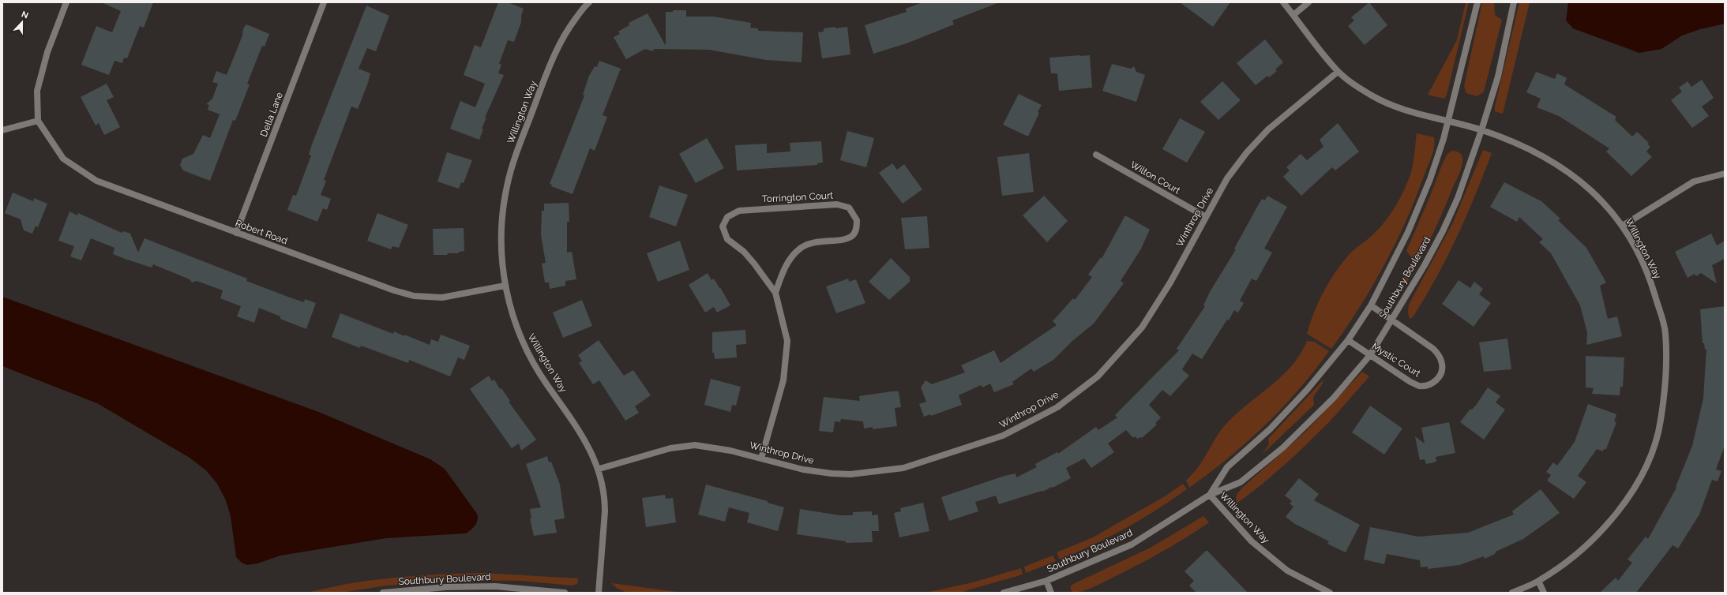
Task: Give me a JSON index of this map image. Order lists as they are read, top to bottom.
{
  "streets": {
    "street": [
      "Willington Way",
      "Della Lane",
      "Wilton Court",
      "Torrington Court",
      "Winthrop Drive",
      "Robert Road",
      "Southbury Boulevard",
      "Mystic Court"
    ]
  },
  "crossings": [
    ["Willington Way", "Winthrop Drive"],
    ["Willington Way", "Robert Road"],
    ["Willington Way", "Southbury Boulevard"],
    ["Della Lane", "Robert Road"],
    ["Wilton Court", "Winthrop Drive"],
    ["Torrington Court", "Winthrop Drive"],
    ["Southbury Boulevard", "Mystic Court"]
  ],
  "north": "top"
}
